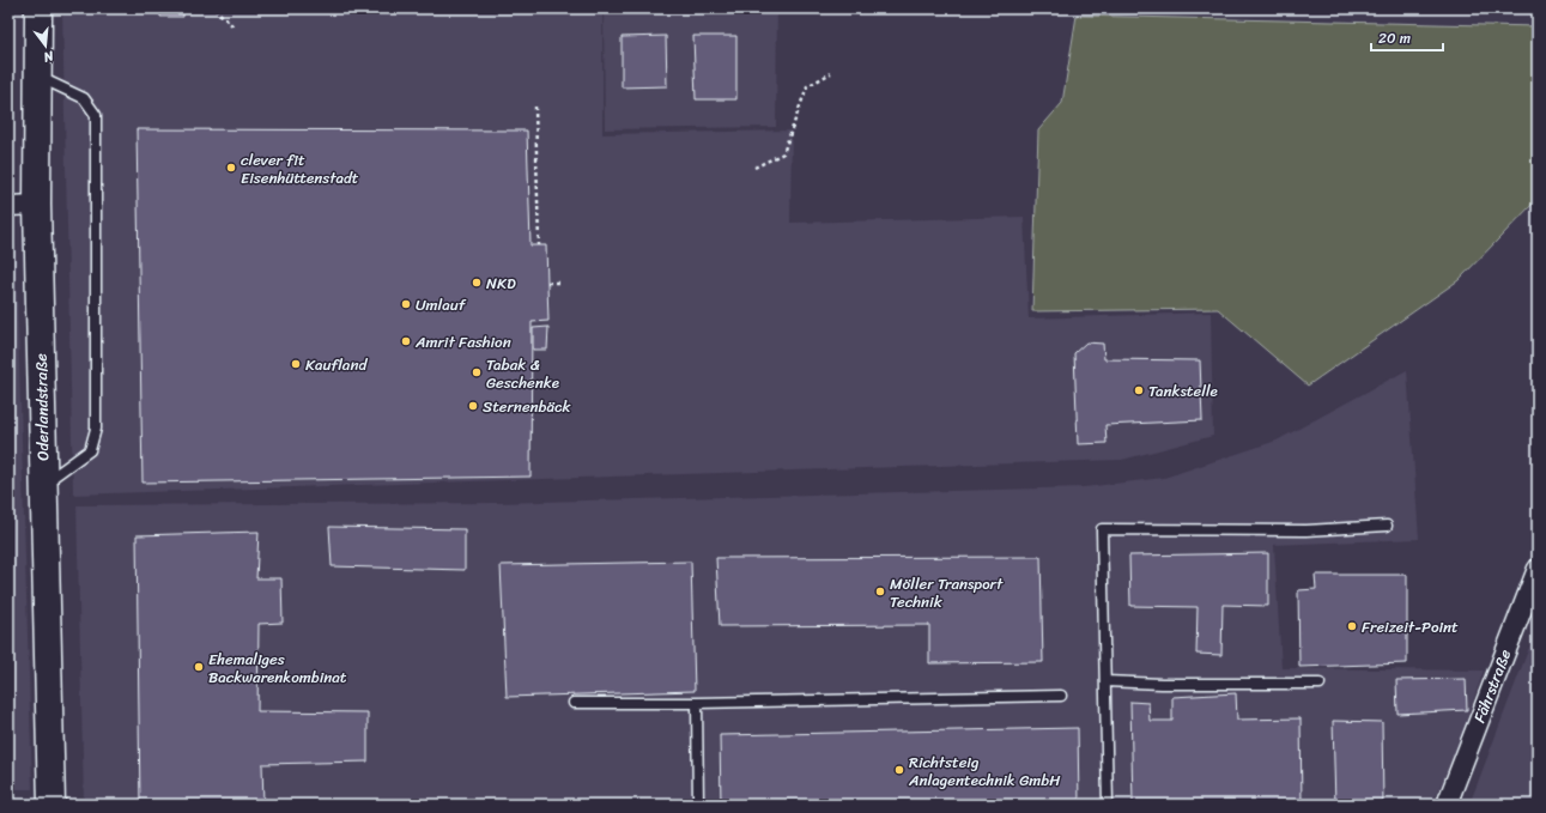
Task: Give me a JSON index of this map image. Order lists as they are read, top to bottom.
{
  "streets": {
    "street": ["Oderlandstraße", "Fährstraße"]
  },
  "places": [
    "clever fit Eisenhüttenstadt",
    "NKD",
    "Umlauf",
    "Amrit Fashion",
    "Kaufland",
    "Tabak & Geschenke",
    "Tankstelle",
    "Sternenbäck",
    "Möller Transport Technik",
    "Freizeit-Point",
    "Ehemaliges Backwarenkombinat",
    "Richtsteig Anlagentechnik GmbH"
  ],
  "scale_bar": "20 m",
  "north": "bottom"
}
